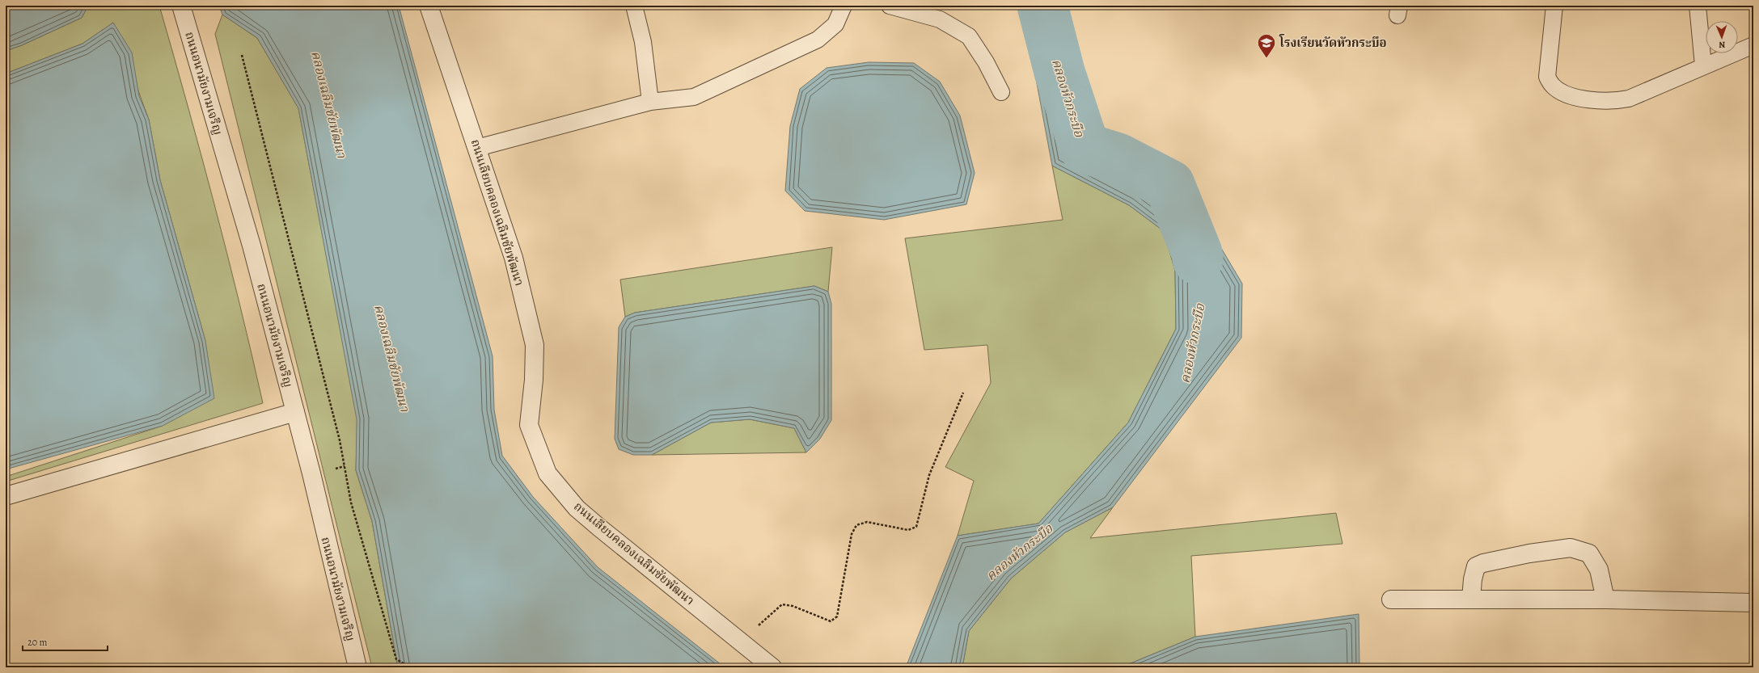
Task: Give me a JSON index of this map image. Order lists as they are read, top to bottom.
{
  "streets": {
    "street": ["ถนนอนามัยงามเจริญ", "ถนนเลียบคลองเฉลิมชัยพัฒนา"]
  },
  "water": ["คลองหัวกระบือ", "คลองเฉลิมชัยพัฒนา"],
  "places": {
    "school or university": ["โรงเรียนวัดหัวกระบือ"]
  },
  "scale_bar": "20 m",
  "north": "bottom"
}
